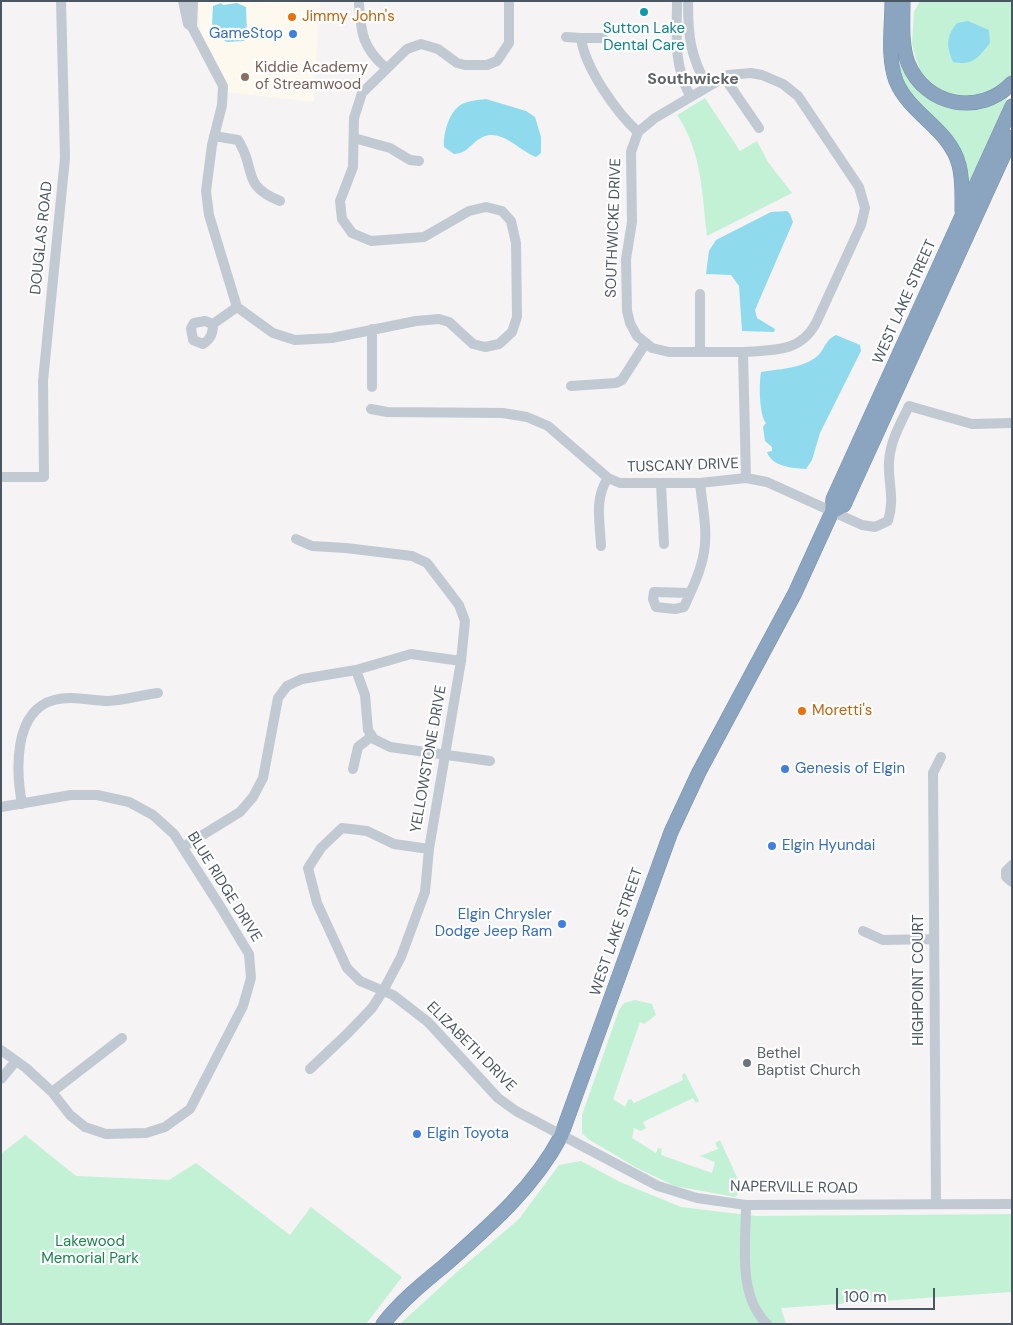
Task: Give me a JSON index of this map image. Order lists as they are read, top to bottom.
{
  "streets": {
    "highway": ["WEST LAKE STREET"],
    "street": [
      "SOUTHWICKE DRIVE",
      "DOUGLAS ROAD",
      "TUSCANY DRIVE",
      "YELLOWSTONE DRIVE",
      "BLUE RIDGE DRIVE",
      "HIGHPOINT COURT",
      "ELIZABETH DRIVE",
      "NAPERVILLE ROAD"
    ]
  },
  "crossings": [
    ["WEST LAKE STREET", "TUSCANY DRIVE"],
    ["WEST LAKE STREET", "ELIZABETH DRIVE"],
    ["WEST LAKE STREET", "NAPERVILLE ROAD"],
    ["YELLOWSTONE DRIVE", "ELIZABETH DRIVE"],
    ["HIGHPOINT COURT", "NAPERVILLE ROAD"],
    ["ELIZABETH DRIVE", "NAPERVILLE ROAD"]
  ],
  "districts": ["Southwicke"],
  "parks": ["Lakewood Memorial Park"],
  "places": [
    "Sutton Lake Dental Care",
    "Jimmy John's",
    "GameStop",
    "Kiddie Academy of Streamwood",
    "Moretti's",
    "Genesis of Elgin",
    "Elgin Hyundai",
    "Elgin Chrysler Dodge Jeep Ram",
    "Bethel Baptist Church",
    "Elgin Toyota"
  ],
  "scale_bar": "100 m"
}
